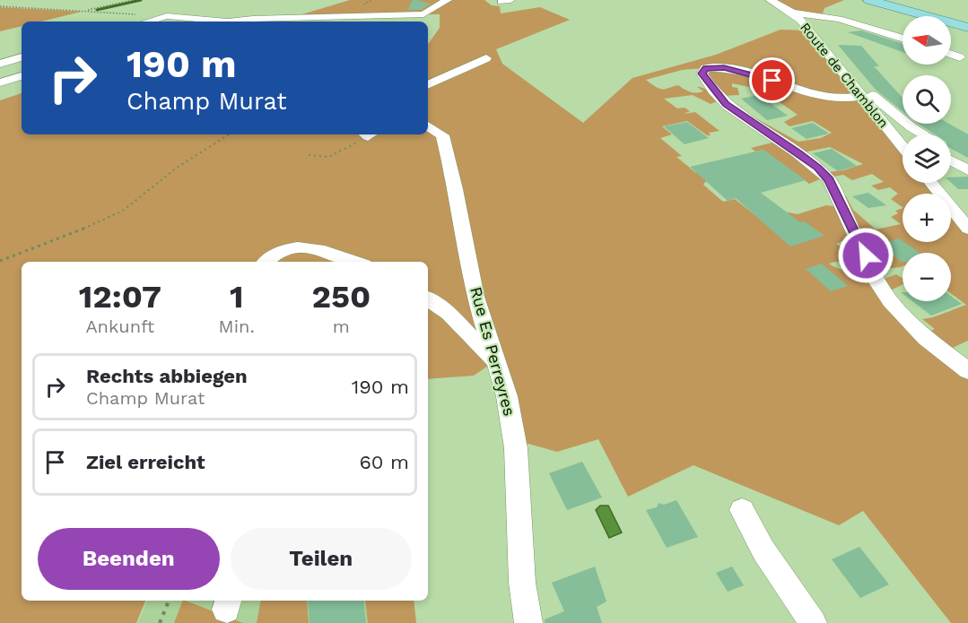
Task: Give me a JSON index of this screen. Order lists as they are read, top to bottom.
{
  "streets": {
    "street": ["Route de Chamblon", "Rue Es Perreyres"]
  },
  "north": "left",
  "page": {
    "map_buttons": ["+", "−"],
    "turn": ["190 m", "Champ Murat"],
    "eta": [
      "12:07",
      "Ankunft",
      "1",
      "Min.",
      "250",
      "m"
    ],
    "list": [
      {
        "name": "Rechts abbiegen",
        "note": "Champ Murat",
        "value": "190 m"
      },
      {
        "name": "Ziel erreicht",
        "value": "60 m"
      }
    ],
    "buttons": ["Beenden", "Teilen"]
  }
}
